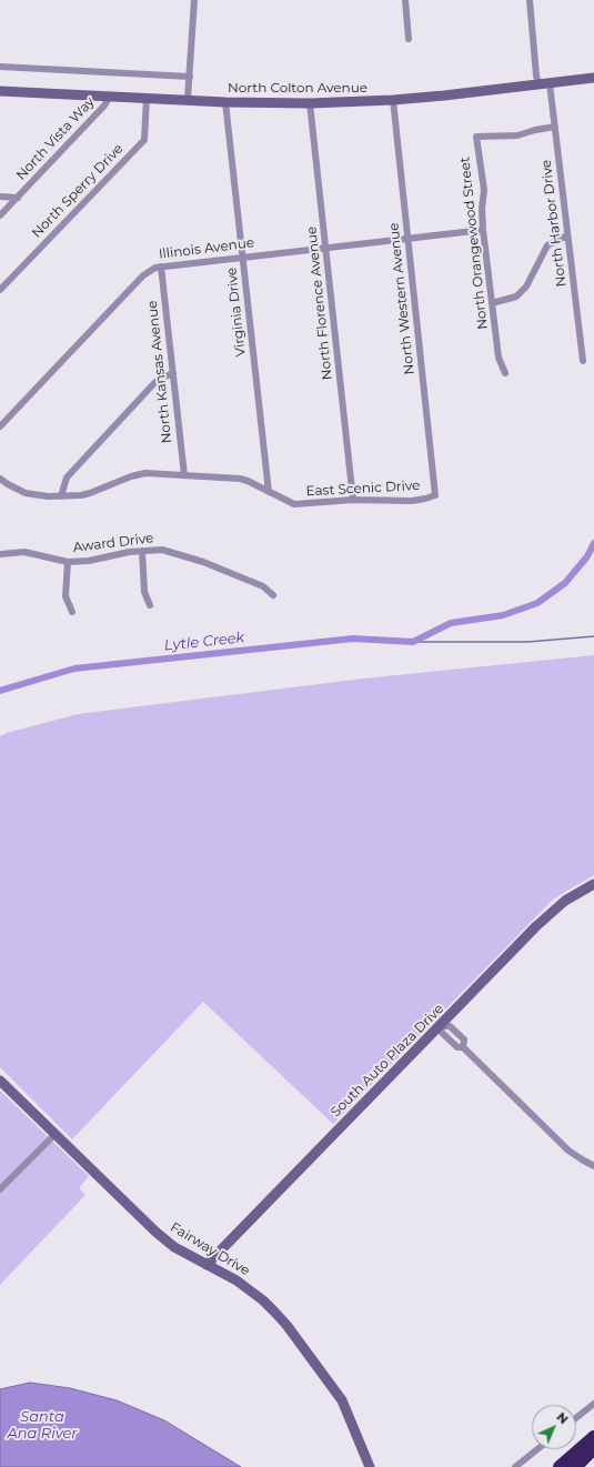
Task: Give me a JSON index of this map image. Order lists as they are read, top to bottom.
{
  "streets": {
    "street": [
      "North Colton Avenue",
      "North Vista Way",
      "North Sperry Drive",
      "North Harbor Drive",
      "North Orangewood Street",
      "Illinois Avenue",
      "North Western Avenue",
      "North Florence Avenue",
      "Virginia Drive",
      "North Kansas Avenue",
      "East Scenic Drive",
      "Award Drive",
      "South Auto Plaza Drive",
      "Fairway Drive"
    ]
  },
  "crossings": [
    ["North Colton Avenue", "North Vista Way"],
    ["North Colton Avenue", "North Sperry Drive"],
    ["North Colton Avenue", "North Harbor Drive"],
    ["North Colton Avenue", "North Western Avenue"],
    ["North Colton Avenue", "North Florence Avenue"],
    ["North Colton Avenue", "Virginia Drive"],
    ["North Harbor Drive", "North Orangewood Street"],
    ["North Orangewood Street", "Illinois Avenue"],
    ["Illinois Avenue", "North Western Avenue"],
    ["Illinois Avenue", "North Florence Avenue"],
    ["Illinois Avenue", "Virginia Drive"],
    ["Illinois Avenue", "North Kansas Avenue"],
    ["North Western Avenue", "East Scenic Drive"],
    ["North Florence Avenue", "East Scenic Drive"],
    ["Virginia Drive", "East Scenic Drive"],
    ["North Kansas Avenue", "East Scenic Drive"],
    ["South Auto Plaza Drive", "Fairway Drive"]
  ],
  "water": ["Lytle Creek", "Santa Ana River"],
  "north": "top right"
}
